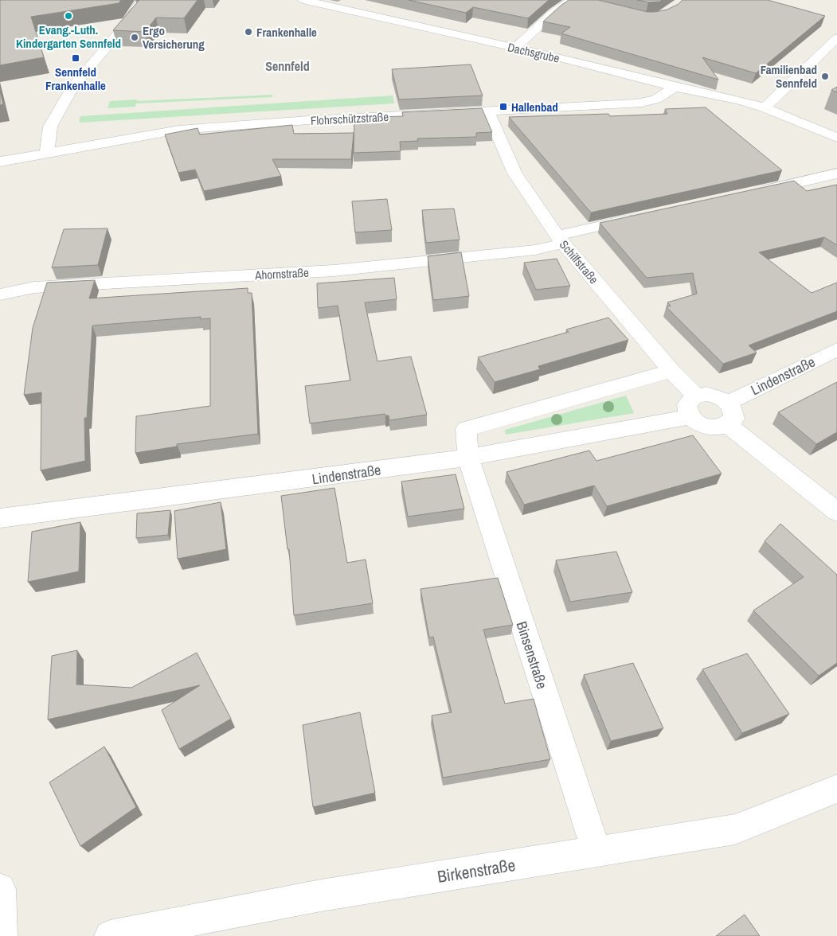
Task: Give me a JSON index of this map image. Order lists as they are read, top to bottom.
{
  "streets": {
    "street": [
      "Dachsgrube",
      "Flohrschützstraße",
      "Schilfstraße",
      "Ahornstraße",
      "Lindenstraße",
      "Binsenstraße",
      "Birkenstraße"
    ]
  },
  "crossings": [
    ["Dachsgrube", "Flohrschützstraße"],
    ["Flohrschützstraße", "Schilfstraße"],
    ["Schilfstraße", "Ahornstraße"],
    ["Schilfstraße", "Lindenstraße"],
    ["Schilfstraße", "Binsenstraße"],
    ["Lindenstraße", "Binsenstraße"],
    ["Binsenstraße", "Birkenstraße"]
  ],
  "districts": ["Sennfeld"],
  "places": {
    "other": [
      "Evang.-Luth. Kindergarten Sennfeld",
      "Frankenhalle",
      "Ergo Versicherung",
      "Familienbad Sennfeld"
    ],
    "transit": ["Sennfeld Frankenhalle", "Hallenbad"]
  }
}
